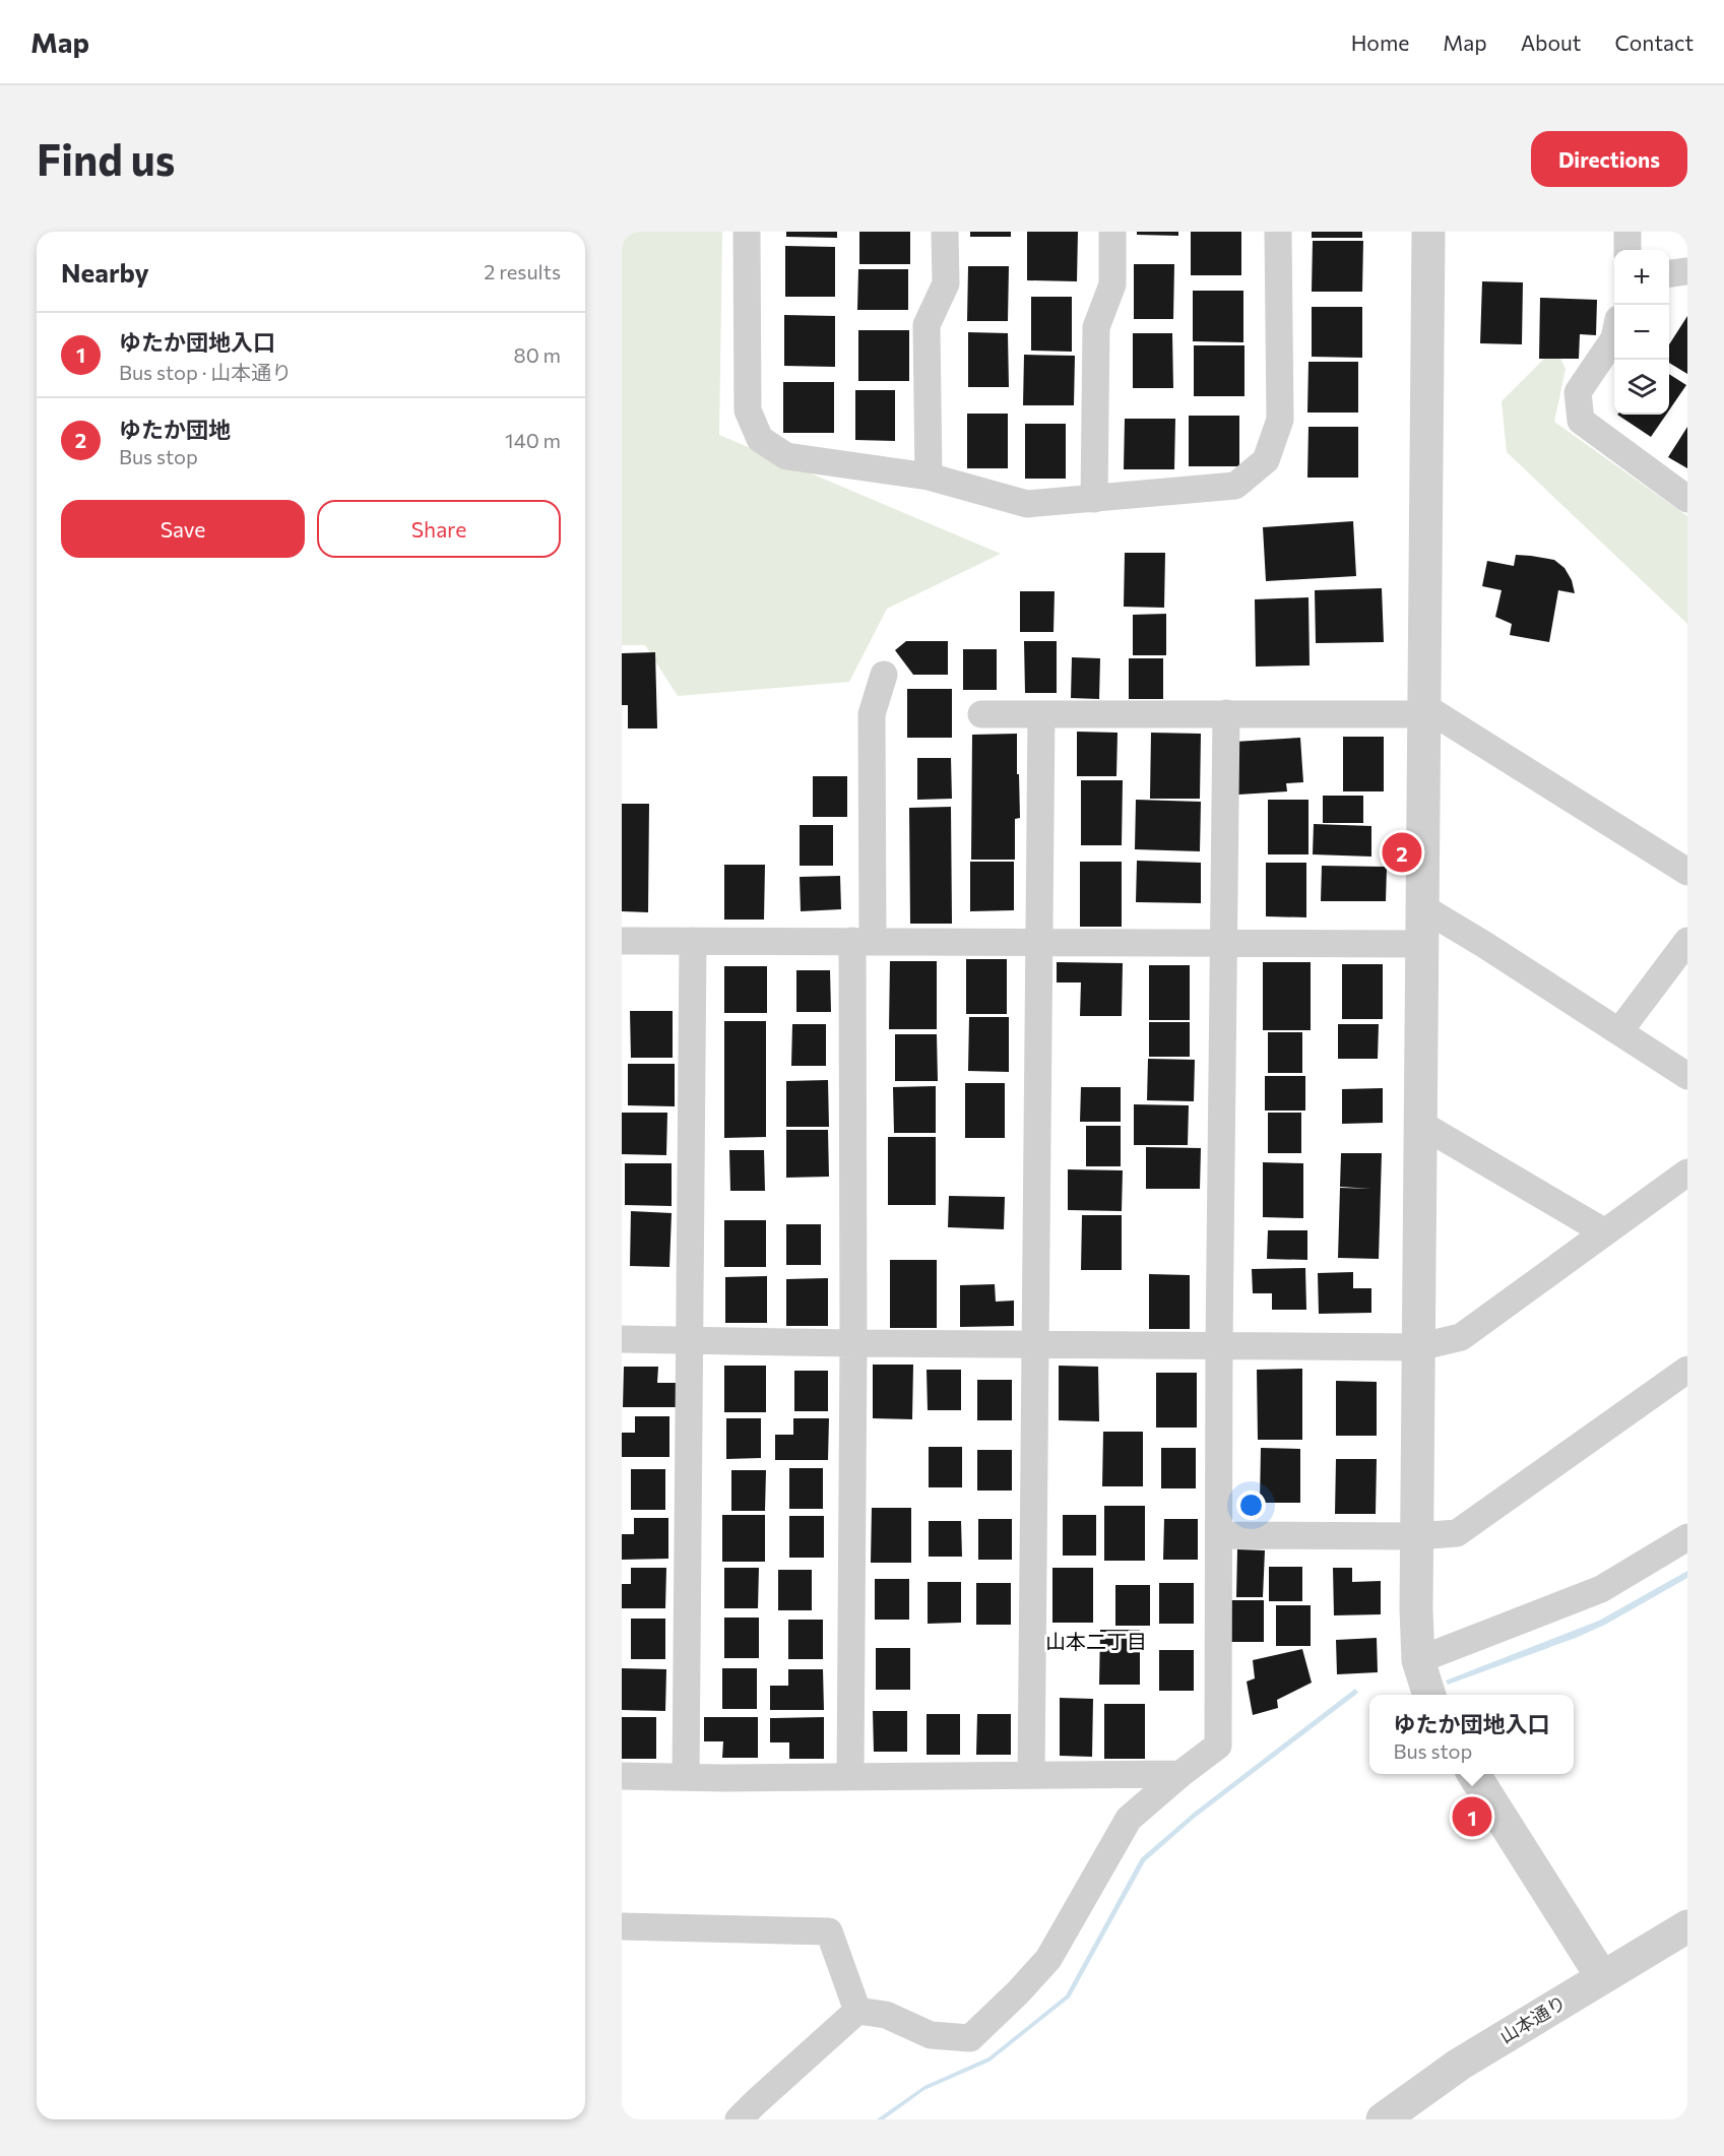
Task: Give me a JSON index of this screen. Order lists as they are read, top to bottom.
{
  "streets": {
    "street": ["山本通り"]
  },
  "districts": ["山本二丁目"],
  "page": {
    "header": "Map",
    "nav": [
      "Home",
      "Map",
      "About",
      "Contact"
    ],
    "buttons": [
      "Directions",
      ["Save", "Share"]
    ],
    "title": "Find us",
    "heading": ["Nearby", "2 results"],
    "map_buttons": ["+", "−"],
    "list": [
      {
        "mark": "1",
        "name": "ゆたか団地入口",
        "note": "Bus stop · 山本通り",
        "value": "80 m"
      },
      {
        "mark": "2",
        "name": "ゆたか団地",
        "note": "Bus stop",
        "value": "140 m"
      }
    ],
    "pins": ["2", "1"],
    "popup": ["ゆたか団地入口", "Bus stop"]
  }
}
